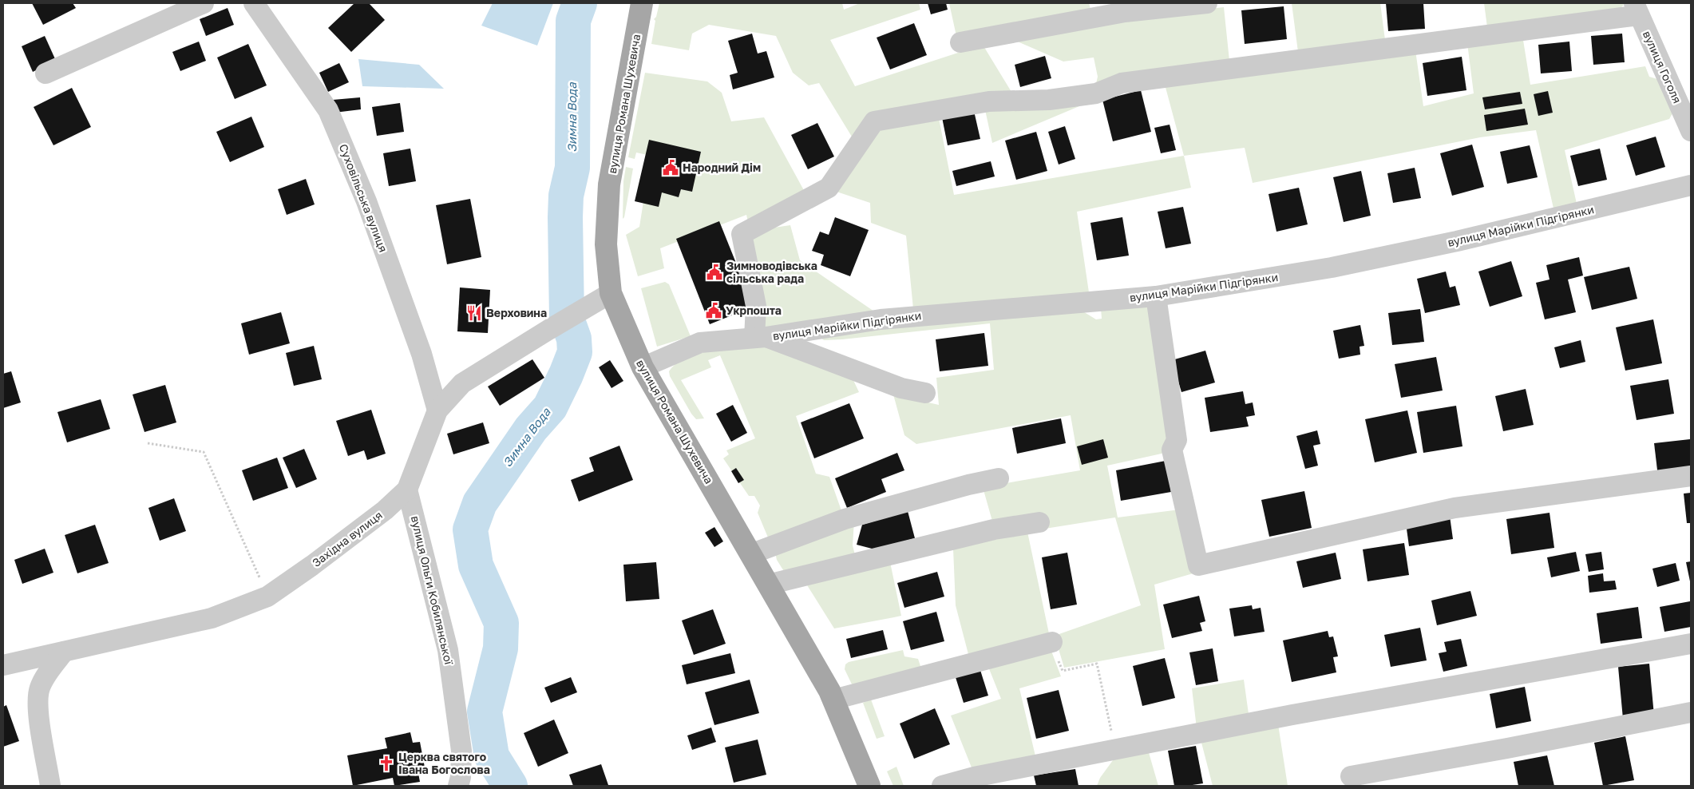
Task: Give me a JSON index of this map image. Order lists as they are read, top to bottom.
{
  "streets": {
    "main road": ["вулиця Романа Шухевича"],
    "street": [
      "вулиця Гоголя",
      "Суховільська вулиця",
      "вулиця Марійки Підгірянки",
      "Західна вулиця",
      "вулиця Ольги Кобилянської"
    ]
  },
  "crossings": [
    ["вулиця Романа Шухевича", "вулиця Марійки Підгірянки"],
    ["вулиця Романа Шухевича", "Західна вулиця"],
    ["Суховільська вулиця", "Західна вулиця"],
    ["Західна вулиця", "вулиця Ольги Кобилянської"]
  ],
  "water": ["Зимна Вода"],
  "places": {
    "public building": ["Народний Дім", "Зимноводівська сільська рада", "Укрпошта"],
    "restaurant": ["Верховина"],
    "church": ["Церква святого Івана Богослова"]
  }
}
